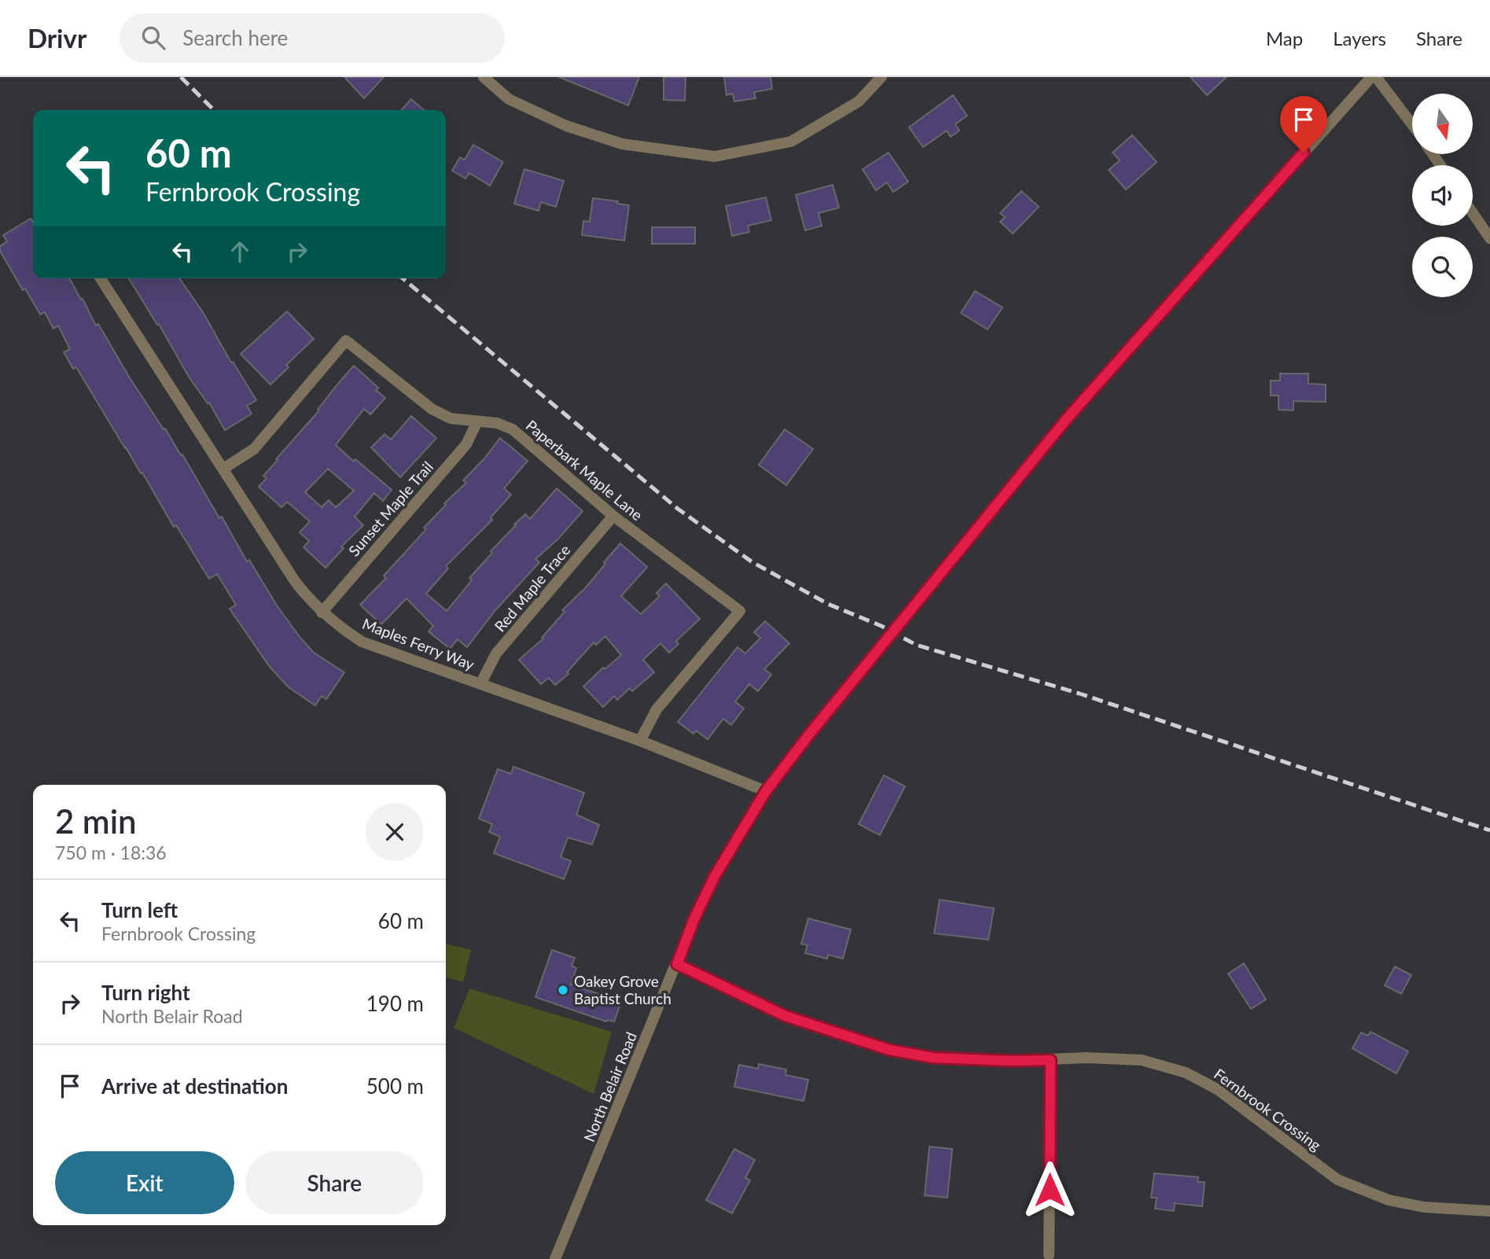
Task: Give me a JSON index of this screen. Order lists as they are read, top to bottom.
{
  "streets": {
    "street": [
      "Paperbark Maple Lane",
      "Sunset Maple Trail",
      "Red Maple Trace",
      "Maples Ferry Way",
      "North Belair Road",
      "Fernbrook Crossing"
    ]
  },
  "crossings": [
    ["Paperbark Maple Lane", "Sunset Maple Trail"],
    ["Paperbark Maple Lane", "Red Maple Trace"],
    ["Paperbark Maple Lane", "Maples Ferry Way"],
    ["Sunset Maple Trail", "Maples Ferry Way"],
    ["Red Maple Trace", "Maples Ferry Way"],
    ["Maples Ferry Way", "North Belair Road"],
    ["North Belair Road", "Fernbrook Crossing"]
  ],
  "places": ["Oakey Grove Baptist Church"],
  "north": "bottom",
  "page": {
    "header": "Drivr",
    "search": "Search here",
    "nav": ["Map", "Layers", "Share"],
    "turn": ["60 m", "Fernbrook Crossing"],
    "heading": ["2 min", "750 m · 18:36"],
    "list": [
      {
        "name": "Turn left",
        "note": "Fernbrook Crossing",
        "value": "60 m"
      },
      {
        "name": "Turn right",
        "note": "North Belair Road",
        "value": "190 m"
      },
      {
        "name": "Arrive at destination",
        "value": "500 m"
      }
    ],
    "buttons": ["Exit", "Share"]
  }
}
